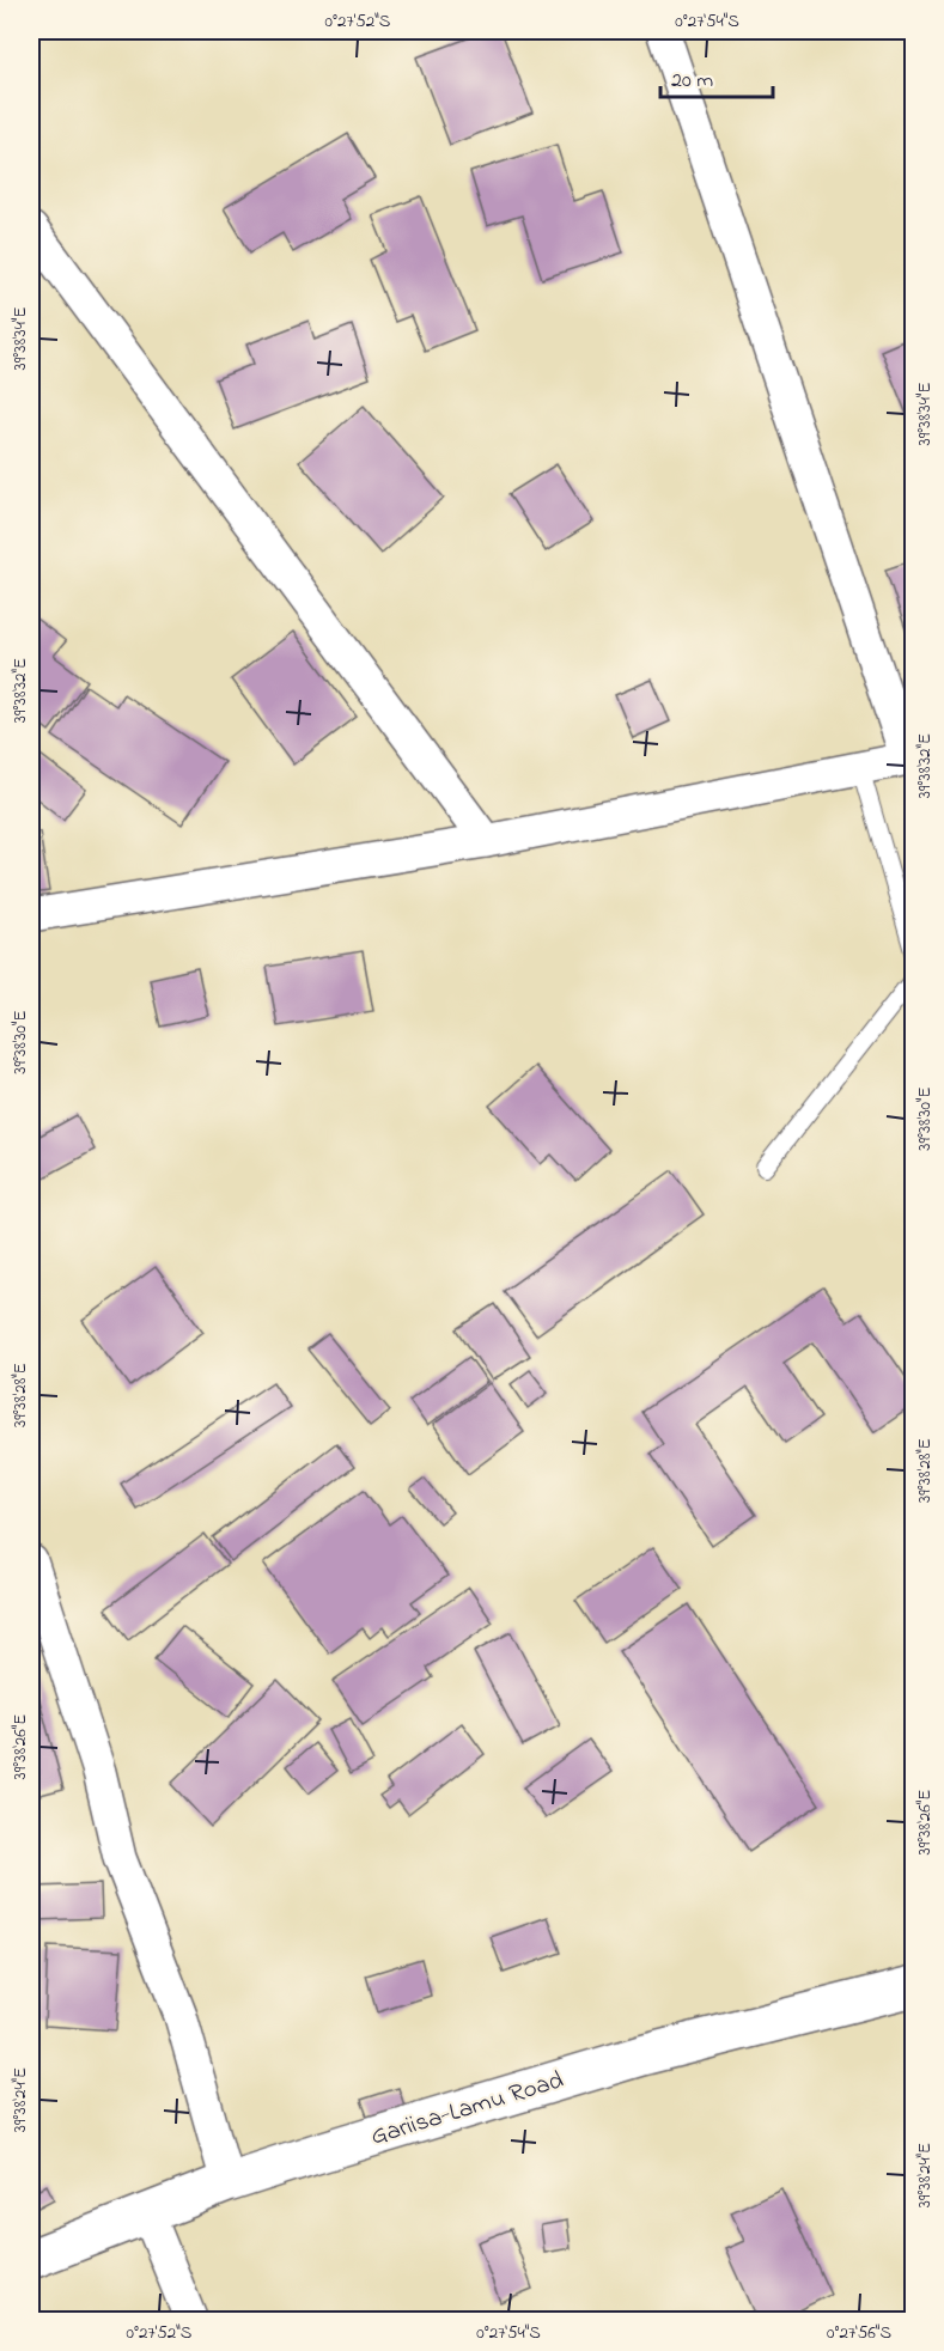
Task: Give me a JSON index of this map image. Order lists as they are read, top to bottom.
{
  "streets": {
    "street": ["Gariisa-Lamu Road"]
  },
  "scale_bar": "20 m",
  "coordinates": [
    "0°27'52\"S",
    "0°27'54\"S",
    "39°38'34\"E",
    "39°38'32\"E",
    "39°38'30\"E",
    "39°38'28\"E",
    "39°38'26\"E",
    "39°38'24\"E",
    "0°27'56\"S"
  ]
}
